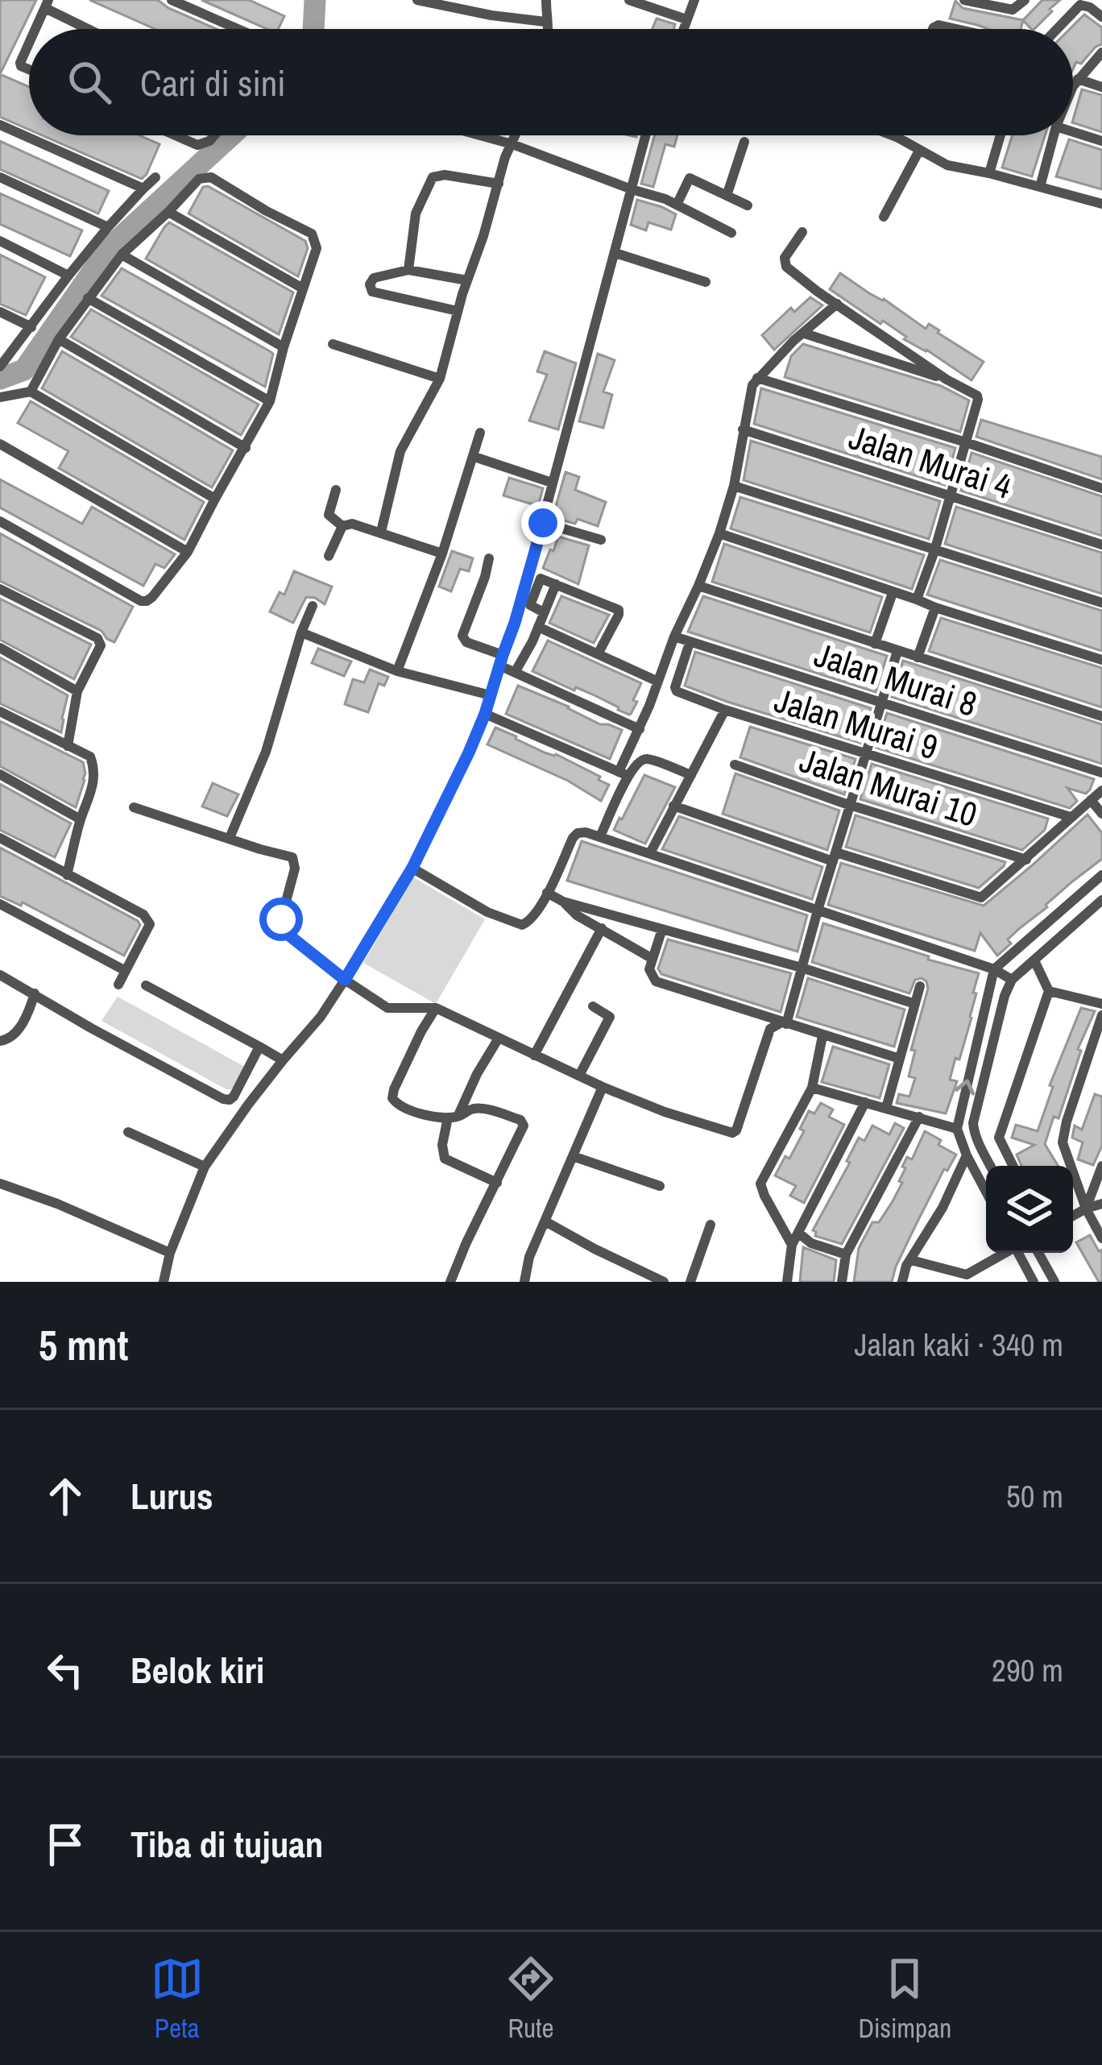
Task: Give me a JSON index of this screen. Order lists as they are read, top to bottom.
{
  "streets": {
    "street": [
      "Jalan Murai 4",
      "Jalan Murai 8",
      "Jalan Murai 9",
      "Jalan Murai 10"
    ]
  },
  "crossings": [
    ["Jalan Murai 8", "Jalan Murai 9"]
  ],
  "page": {
    "search": "Cari di sini",
    "heading": ["5 mnt", "Jalan kaki · 340 m"],
    "list": [
      ["Lurus", "50 m"],
      ["Belok kiri", "290 m"],
      "Tiba di tujuan"
    ],
    "nav": ["Peta", "Rute", "Disimpan"]
  }
}
